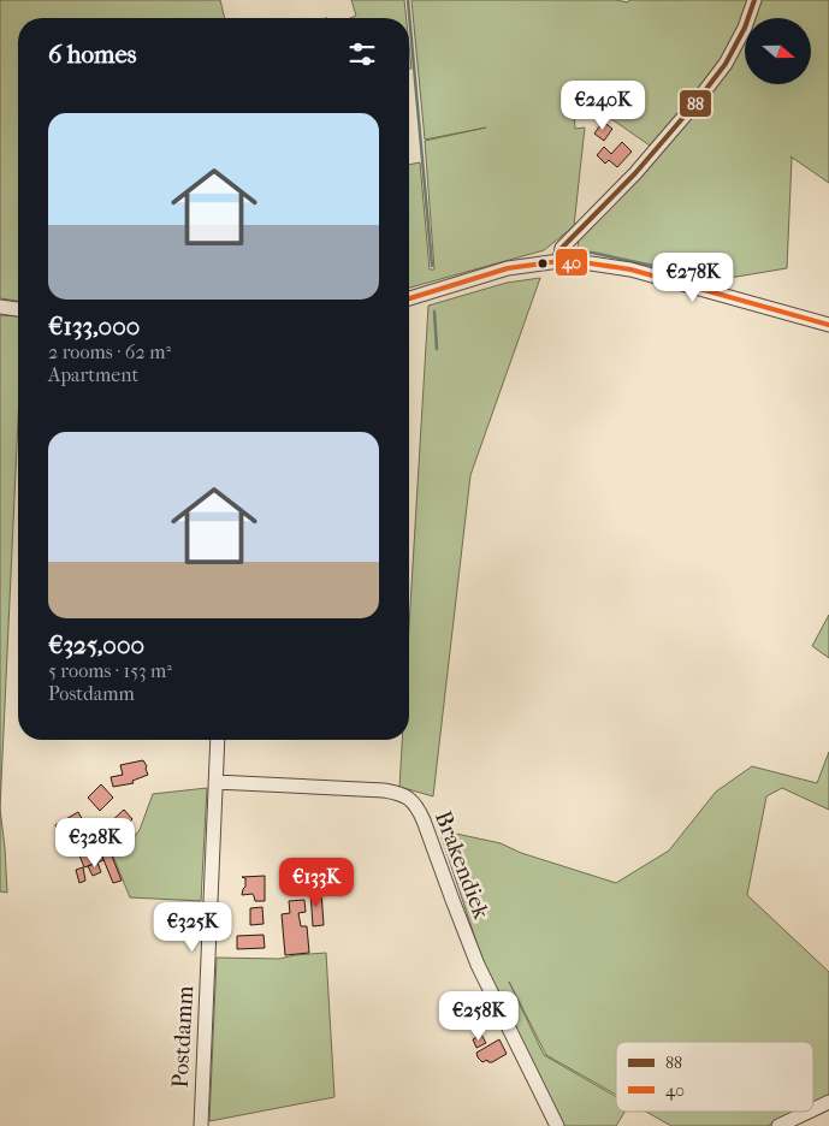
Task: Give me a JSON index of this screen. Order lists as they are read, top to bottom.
{
  "streets": {
    "street": ["Brakendiek", "Postdamm"]
  },
  "crossings": [
    ["Brakendiek", "Postdamm"]
  ],
  "lines": ["transit line 88", "transit line 40"],
  "legend": ["88", "40"],
  "north": "right",
  "page": {
    "heading": "6 homes",
    "price": [
      "€240K",
      "€278K",
      "€328K",
      "€133K",
      "€325K",
      "€258K"
    ],
    "list": [
      {
        "name": "€133,000",
        "note": "2 rooms · 62 m² · Apartment"
      },
      {
        "name": "€325,000",
        "note": "5 rooms · 153 m² · Postdamm"
      }
    ]
  }
}
